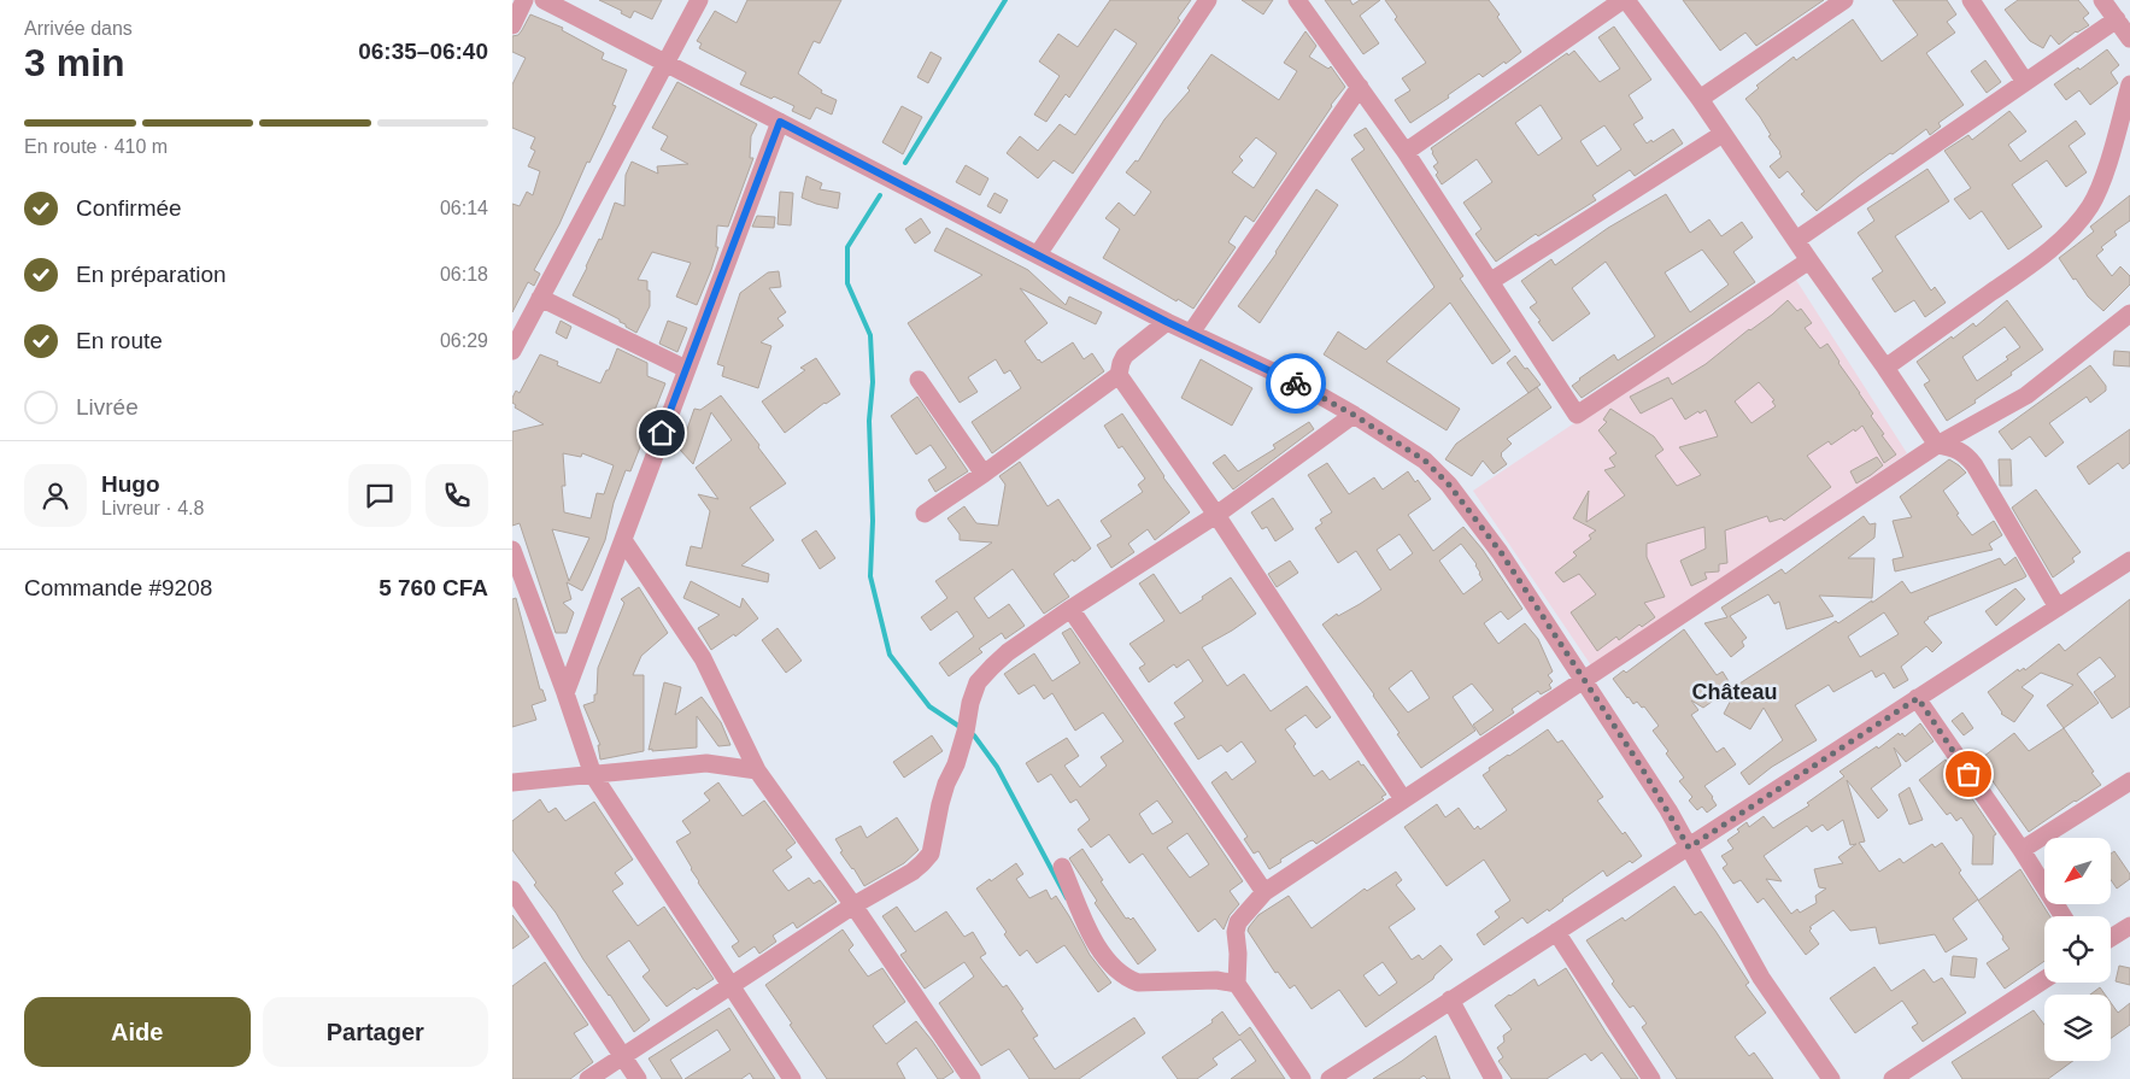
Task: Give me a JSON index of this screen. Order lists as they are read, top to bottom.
{
  "districts": ["Château"],
  "north": "bottom left",
  "page": {
    "heading": ["3 min", "Arrivée dans", "06:35–06:40"],
    "panel": [
      "Hugo",
      "Livreur · 4.8",
      "Commande #9208",
      "5 760 CFA"
    ],
    "bar": "En route · 410 m",
    "list": [
      ["Confirmée", "06:14"],
      ["En préparation", "06:18"],
      ["En route", "06:29"],
      "Livrée"
    ],
    "buttons": ["Aide", "Partager"]
  }
}
